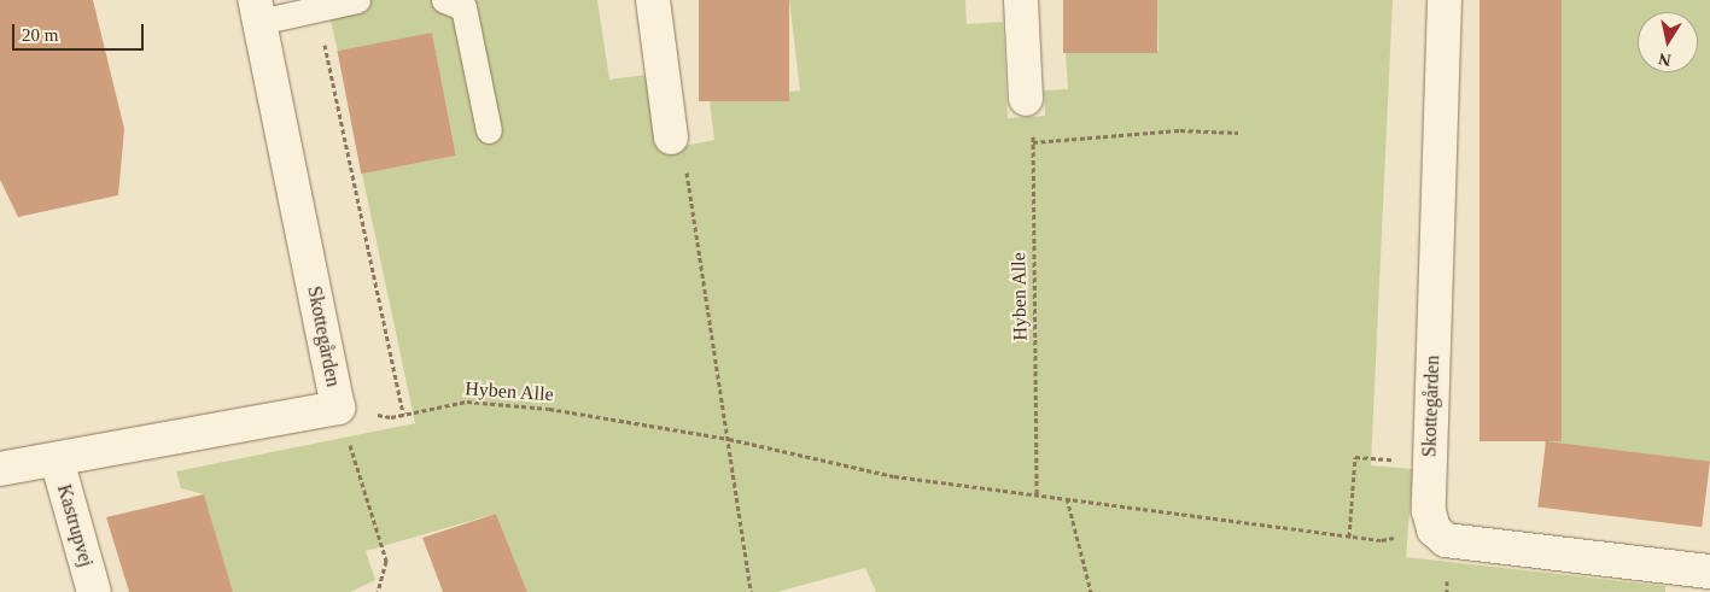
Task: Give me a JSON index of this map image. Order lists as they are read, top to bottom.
{
  "streets": {
    "street": ["Skottegården", "Kastrupvej"],
    "path": ["Hyben Alle"]
  },
  "crossings": [
    ["Hyben Alle", "Skottegården"],
    ["Skottegården", "Kastrupvej"]
  ],
  "scale_bar": "20 m",
  "north": "bottom"
}
